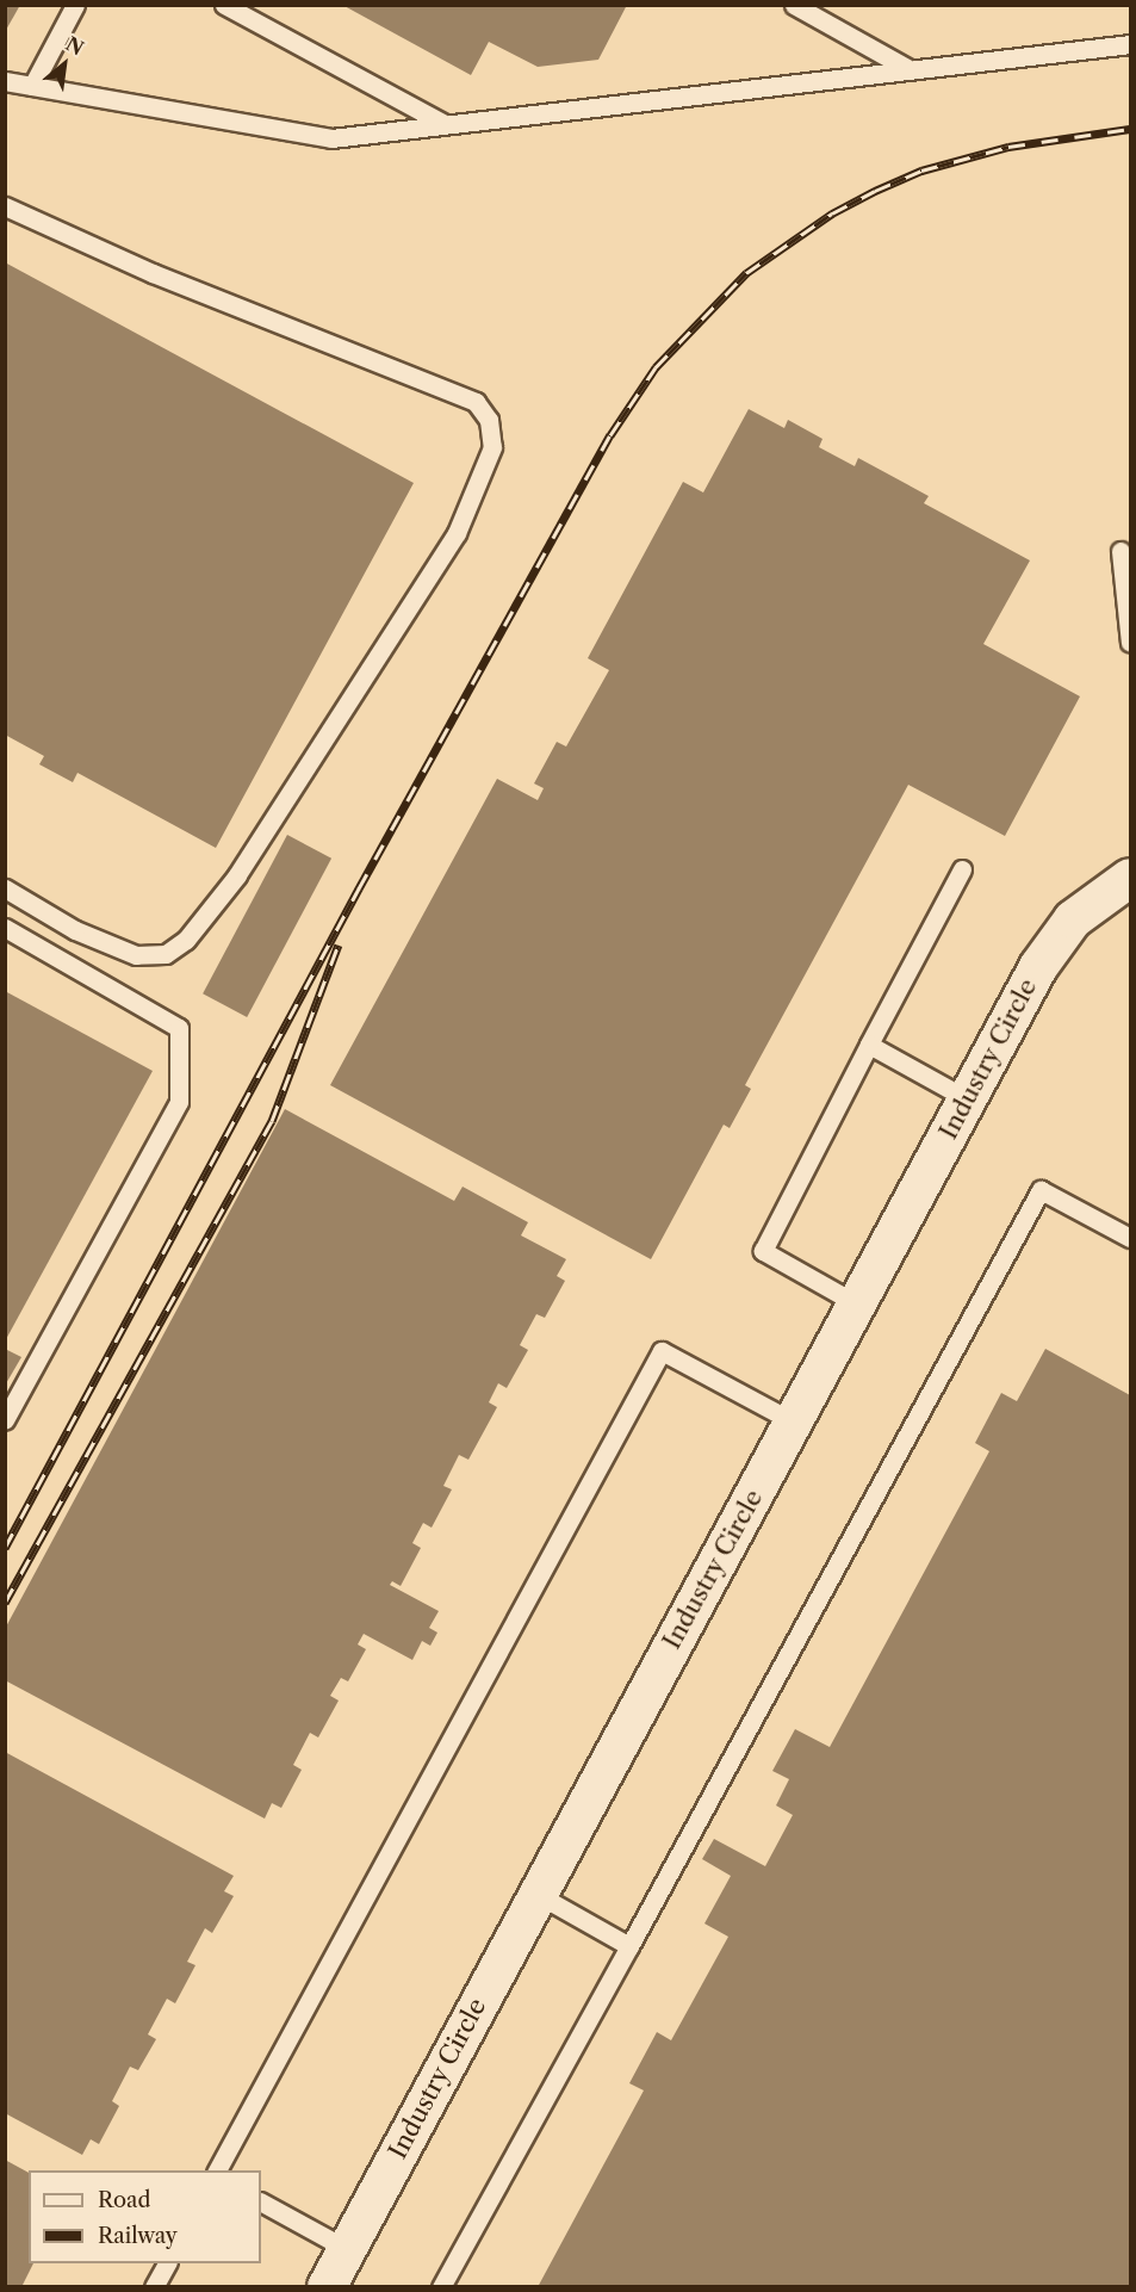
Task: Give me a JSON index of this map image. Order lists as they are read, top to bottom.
{
  "streets": {
    "street": ["Industry Circle"]
  },
  "legend": ["Road", "Railway"],
  "north": "top right"
}
